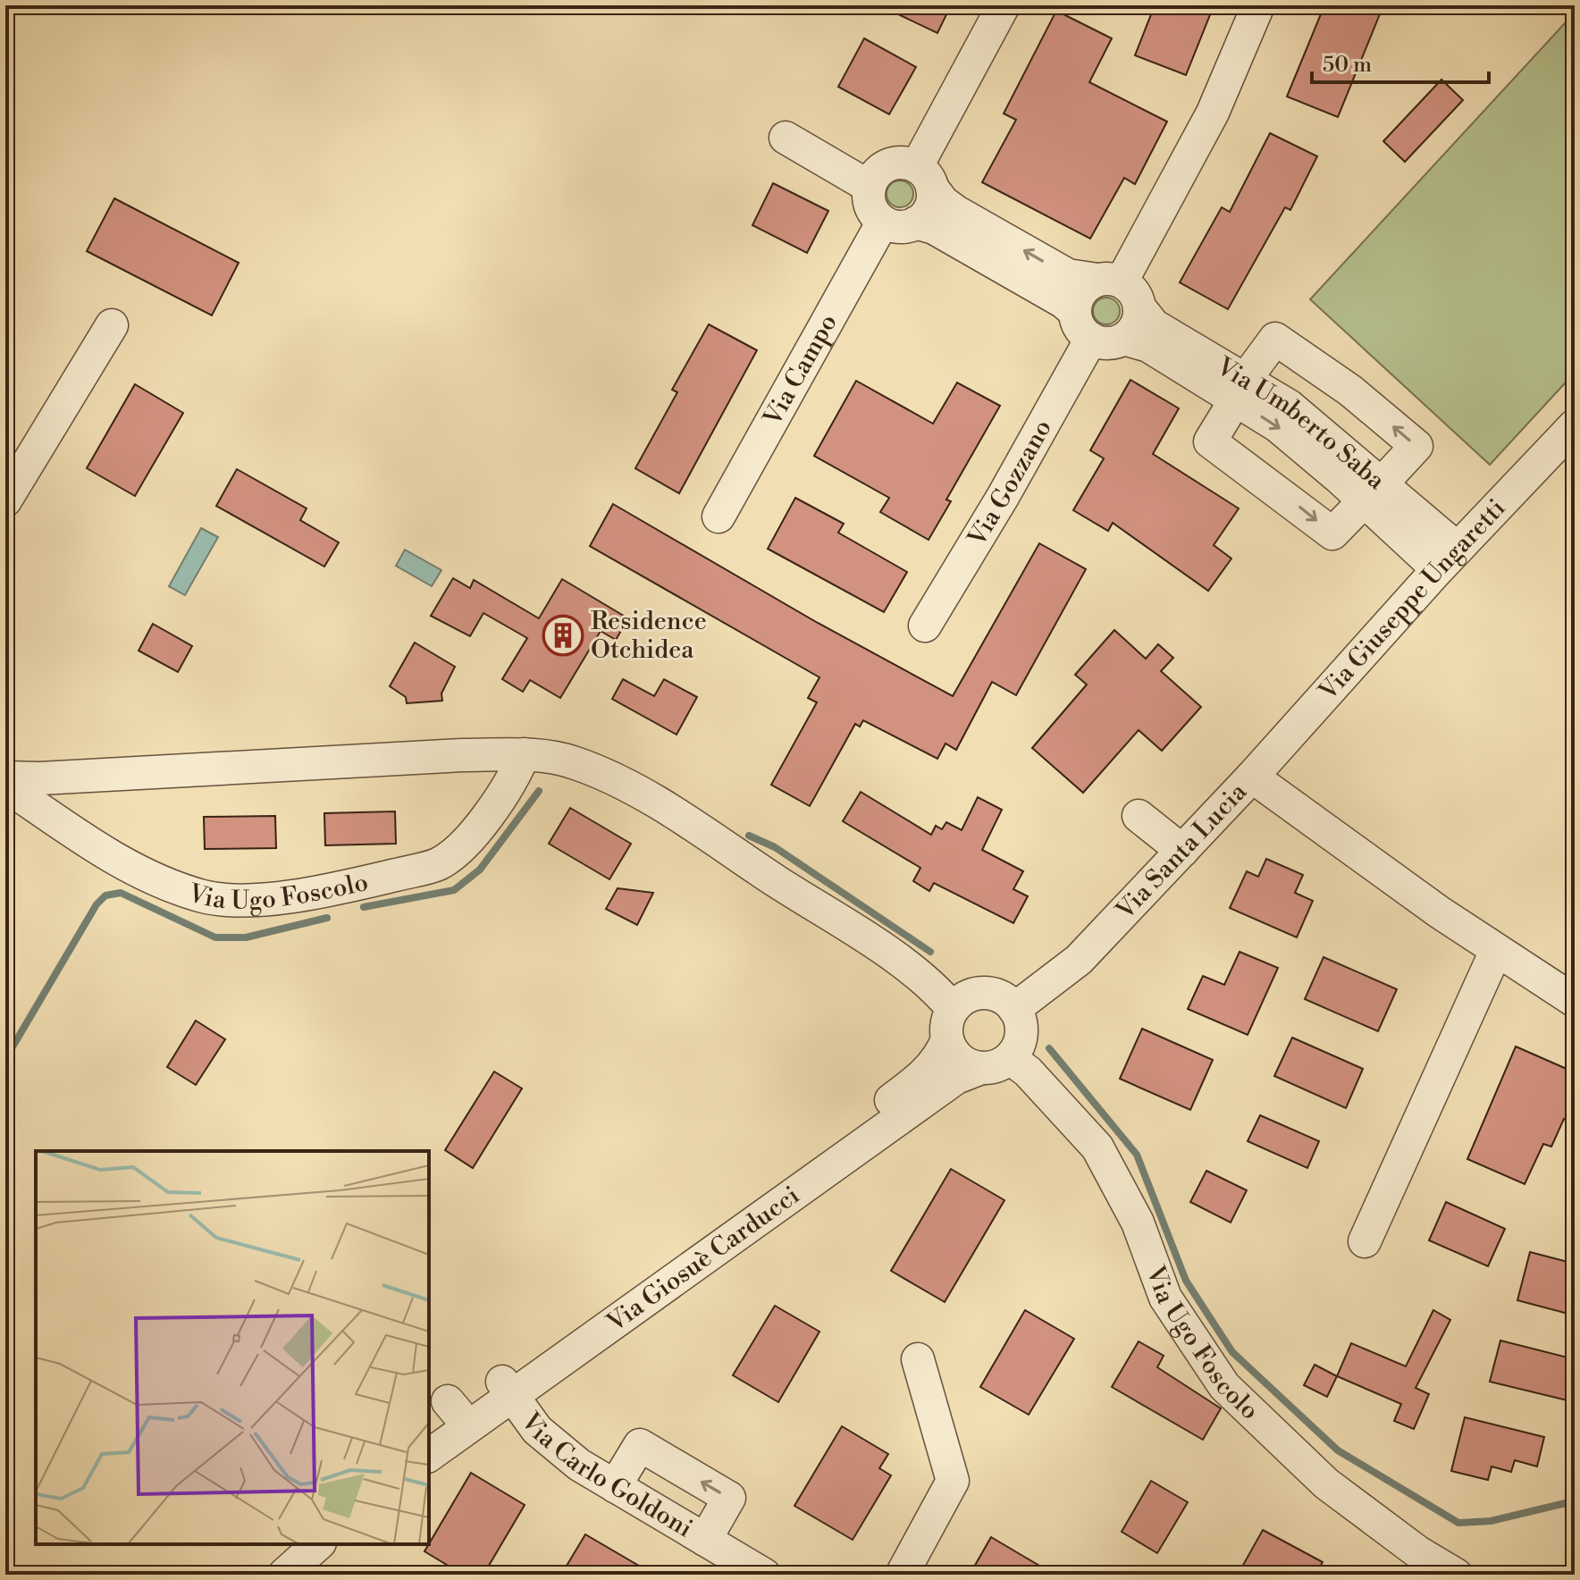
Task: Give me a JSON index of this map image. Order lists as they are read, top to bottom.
{
  "streets": {
    "street": [
      "Via Campo",
      "Via Umberto Saba",
      "Via Gozzano",
      "Via Giuseppe Ungaretti",
      "Via Santa Lucia",
      "Via Ugo Foscolo",
      "Via Giosuè Carducci",
      "Via Carlo Goldoni"
    ]
  },
  "crossings": [
    ["Via Umberto Saba", "Via Gozzano"],
    ["Via Umberto Saba", "Via Giuseppe Ungaretti"],
    ["Via Giuseppe Ungaretti", "Via Santa Lucia"],
    ["Via Santa Lucia", "Via Ugo Foscolo"],
    ["Via Santa Lucia", "Via Giosuè Carducci"],
    ["Via Ugo Foscolo", "Via Giosuè Carducci"],
    ["Via Giosuè Carducci", "Via Carlo Goldoni"]
  ],
  "places": {
    "building": ["Residence Otchidea"]
  },
  "scale_bar": "50 m"
}
